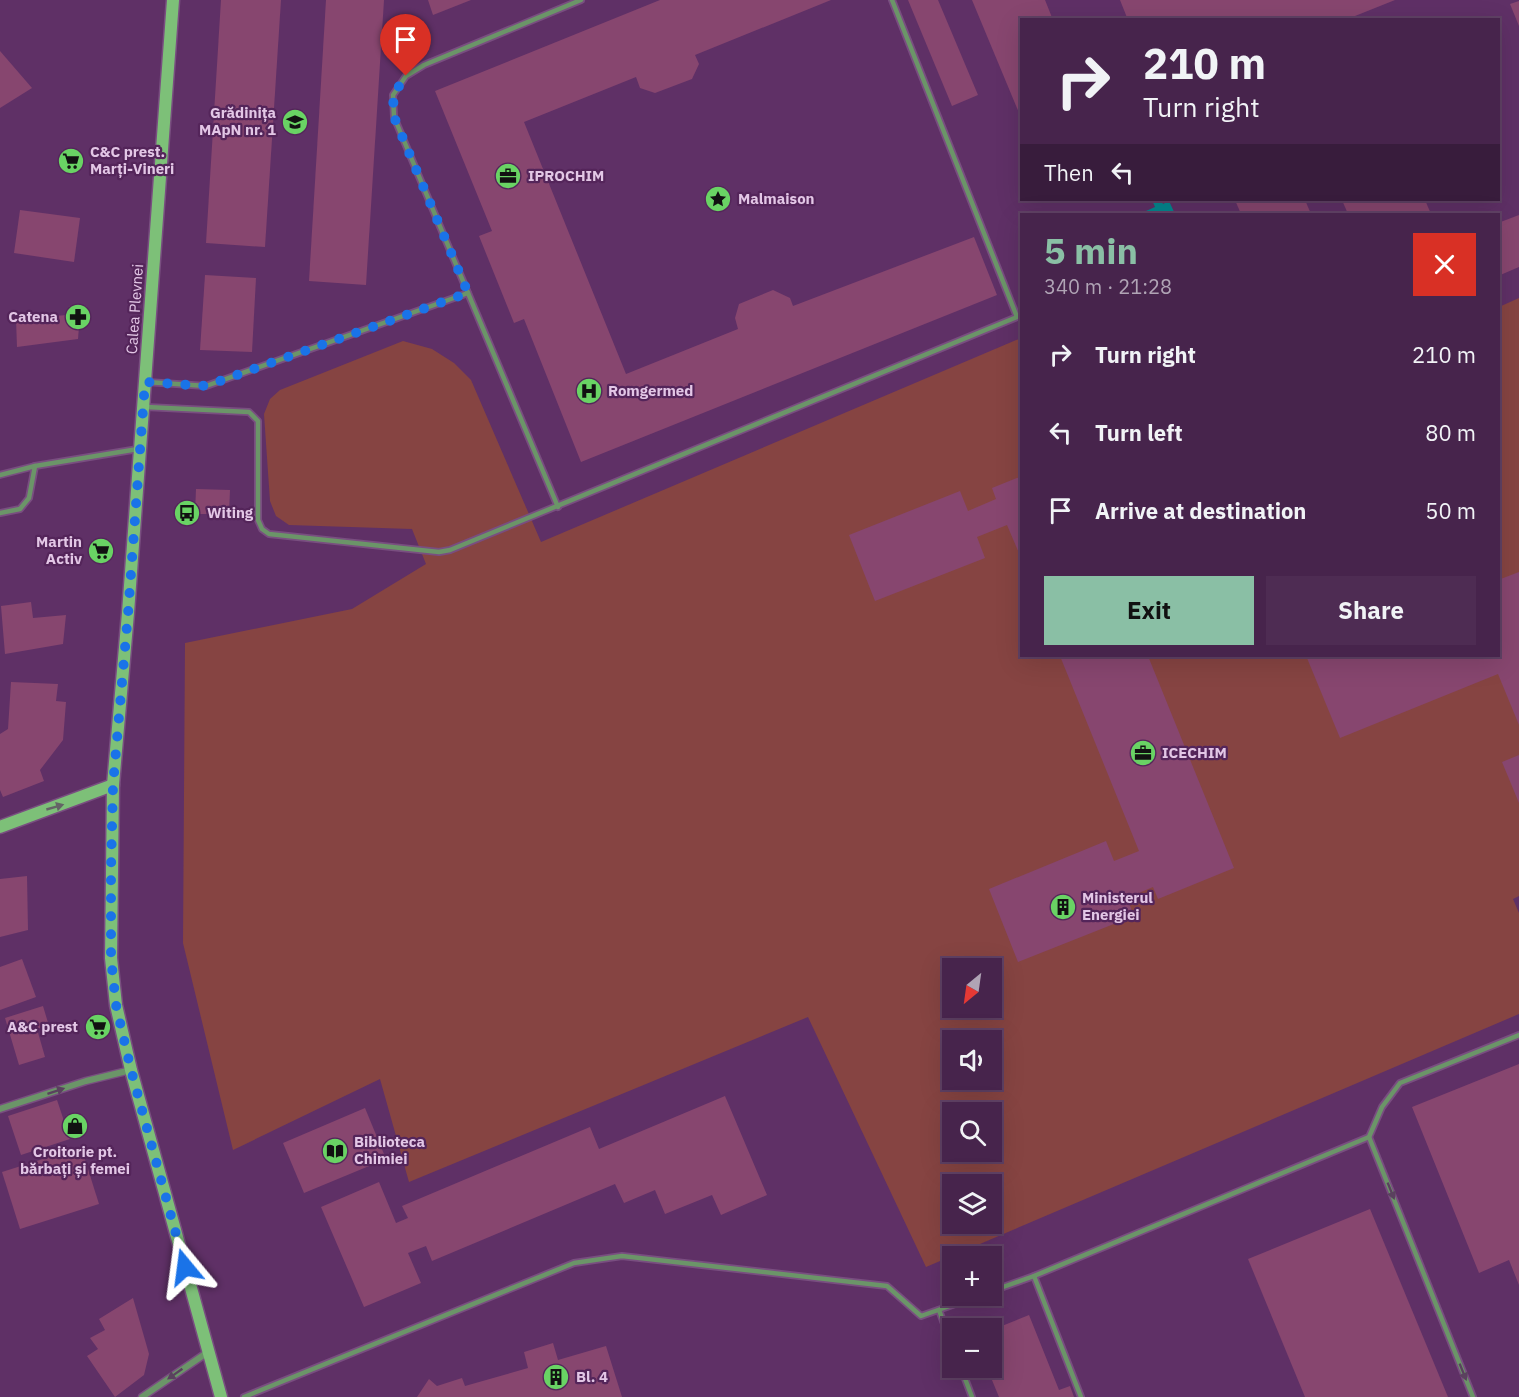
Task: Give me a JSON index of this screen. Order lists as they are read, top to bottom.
{
  "streets": {
    "main road": ["Calea Plevnei"]
  },
  "places": {
    "school or university": ["Grădinița MApN nr. 1"],
    "supermarket": ["C&C prest. Marți-Vineri", "Martin Activ", "A&C prest"],
    "office": ["IPROCHIM", "ICECHIM"],
    "place": ["Malmaison"],
    "pharmacy": ["Catena"],
    "hospital": ["Romgermed"],
    "bus stop": ["Witing"],
    "building": ["Ministerul Energiei", "Bl. 4"],
    "shop": ["Croitorie pt. bărbați și femei"],
    "library": ["Biblioteca Chimiei"]
  },
  "north": "bottom left",
  "page": {
    "turn": ["210 m", "Turn right"],
    "then": "Then",
    "heading": ["5 min", "340 m · 21:28"],
    "list": [
      {
        "name": "Turn right",
        "value": "210 m"
      },
      {
        "name": "Turn left",
        "value": "80 m"
      },
      {
        "name": "Arrive at destination",
        "value": "50 m"
      }
    ],
    "buttons": ["Exit", "Share"],
    "map_buttons": ["+", "−"]
  }
}
